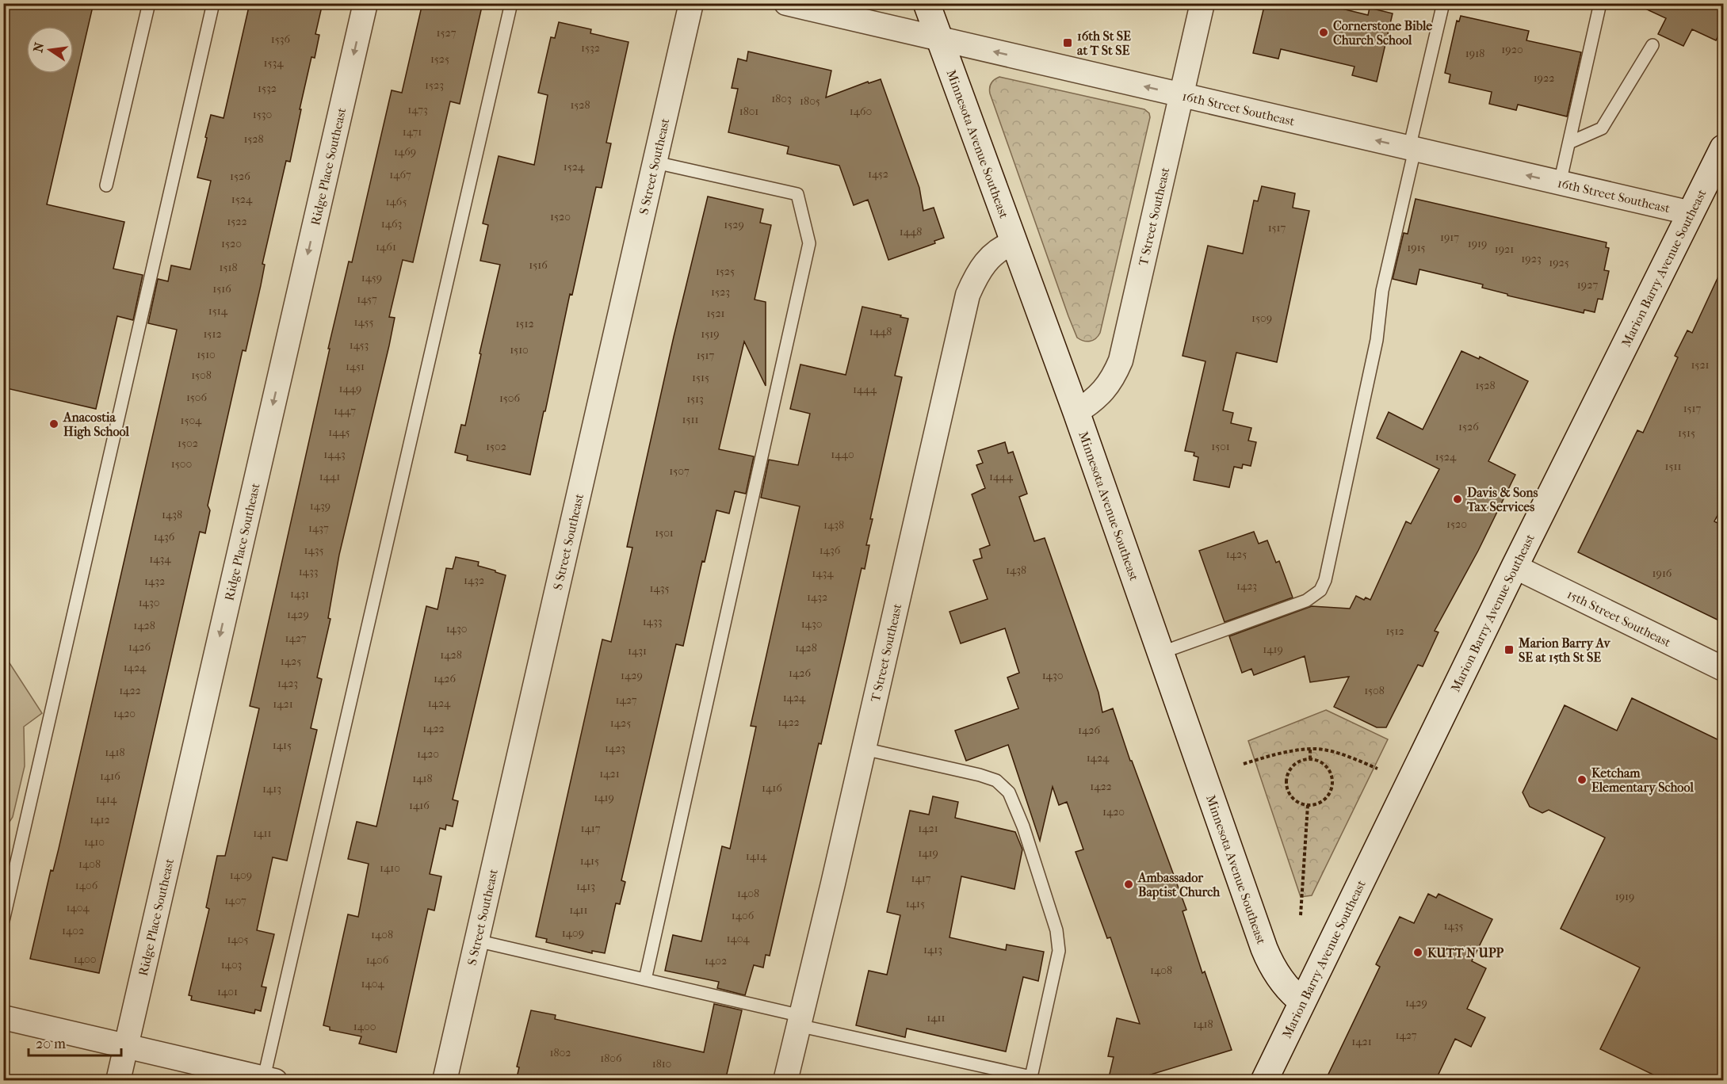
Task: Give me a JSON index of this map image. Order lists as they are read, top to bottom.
{
  "streets": {
    "main road": ["Minnesota Avenue Southeast", "Marion Barry Avenue Southeast"],
    "street": [
      "16th Street Southeast",
      "Ridge Place Southeast",
      "S Street Southeast",
      "T Street Southeast",
      "15th Street Southeast"
    ]
  },
  "crossings": [
    ["16th Street Southeast", "Minnesota Avenue Southeast"],
    ["16th Street Southeast", "T Street Southeast"],
    ["16th Street Southeast", "Marion Barry Avenue Southeast"],
    ["Minnesota Avenue Southeast", "T Street Southeast"],
    ["Minnesota Avenue Southeast", "Marion Barry Avenue Southeast"],
    ["Marion Barry Avenue Southeast", "15th Street Southeast"]
  ],
  "one_way": ["16th Street Southeast", "Ridge Place Southeast"],
  "places": {
    "other": [
      "Cornerstone Bible Church School",
      "Anacostia High School",
      "Davis & Sons Tax Services",
      "Ketcham Elementary School",
      "Ambassador Baptist Church",
      "KUTT N UPP"
    ],
    "transit": ["16th St SE at T St SE", "Marion Barry Av SE at 15th St SE"]
  },
  "house_numbers": [
    "1527",
    "1536",
    "1532",
    "1920",
    "1918",
    "1525",
    "1534",
    "1922",
    "1523",
    "1532",
    "1803",
    "1805",
    "1528",
    "1473",
    "1801",
    "1460",
    "1530",
    "1471",
    "1528",
    "1469",
    "1524",
    "1452",
    "1467",
    "1526",
    "1524",
    "1465",
    "1520",
    "1522",
    "1463",
    "1529",
    "1517",
    "1448",
    "1917",
    "1520",
    "1919",
    "1461",
    "1915",
    "1921",
    "1923",
    "1925",
    "1516",
    "1518",
    "1525",
    "1459",
    "1927",
    "1516",
    "1523",
    "1457",
    "1514",
    "1521",
    "1509",
    "1455",
    "1512",
    "1448",
    "1512",
    "1519",
    "1453",
    "1510",
    "1510",
    "1517",
    "1521",
    "1451",
    "1508",
    "1515",
    "1528",
    "1449",
    "1444",
    "1506",
    "1506",
    "1513",
    "1517",
    "1447",
    "1511",
    "1504",
    "1526",
    "1445",
    "1515",
    "1502",
    "1502",
    "1501",
    "1443",
    "1440",
    "1524",
    "1500",
    "1511",
    "1507",
    "1441",
    "1444",
    "1439",
    "1438",
    "1520",
    "1438",
    "1437",
    "1501",
    "1436",
    "1435",
    "1436",
    "1425",
    "1434",
    "1438",
    "1433",
    "1434",
    "1916",
    "1432",
    "1432",
    "1423",
    "1435",
    "1431",
    "1432",
    "1430",
    "1429",
    "1433",
    "1430",
    "1428",
    "1430",
    "1512",
    "1427",
    "1426",
    "1428",
    "1419",
    "1431",
    "1428",
    "1425",
    "1424",
    "1426",
    "1429",
    "1430",
    "1426",
    "1423",
    "1422",
    "1508",
    "1424",
    "1427",
    "1424",
    "1421",
    "1420",
    "1422",
    "1425",
    "1422",
    "1426",
    "1415",
    "1423",
    "1418",
    "1420",
    "1424",
    "1421",
    "1416",
    "1418",
    "1422",
    "1416",
    "1413",
    "1419",
    "1414",
    "1416",
    "1420",
    "1412",
    "1417",
    "1421",
    "1411",
    "1410",
    "1419",
    "1414",
    "1415",
    "1408",
    "1410",
    "1409",
    "1417",
    "1406",
    "1413",
    "1408",
    "1919",
    "1407",
    "1415",
    "1404",
    "1411",
    "1406",
    "1435",
    "1402",
    "1409",
    "1408",
    "1404",
    "1405",
    "1413",
    "1400",
    "1406",
    "1402",
    "1403",
    "1408",
    "1404",
    "1401",
    "1429",
    "1411",
    "1418",
    "1400",
    "1427",
    "1421",
    "1802",
    "1806",
    "1810"
  ],
  "scale_bar": "20 m",
  "north": "left"
}
